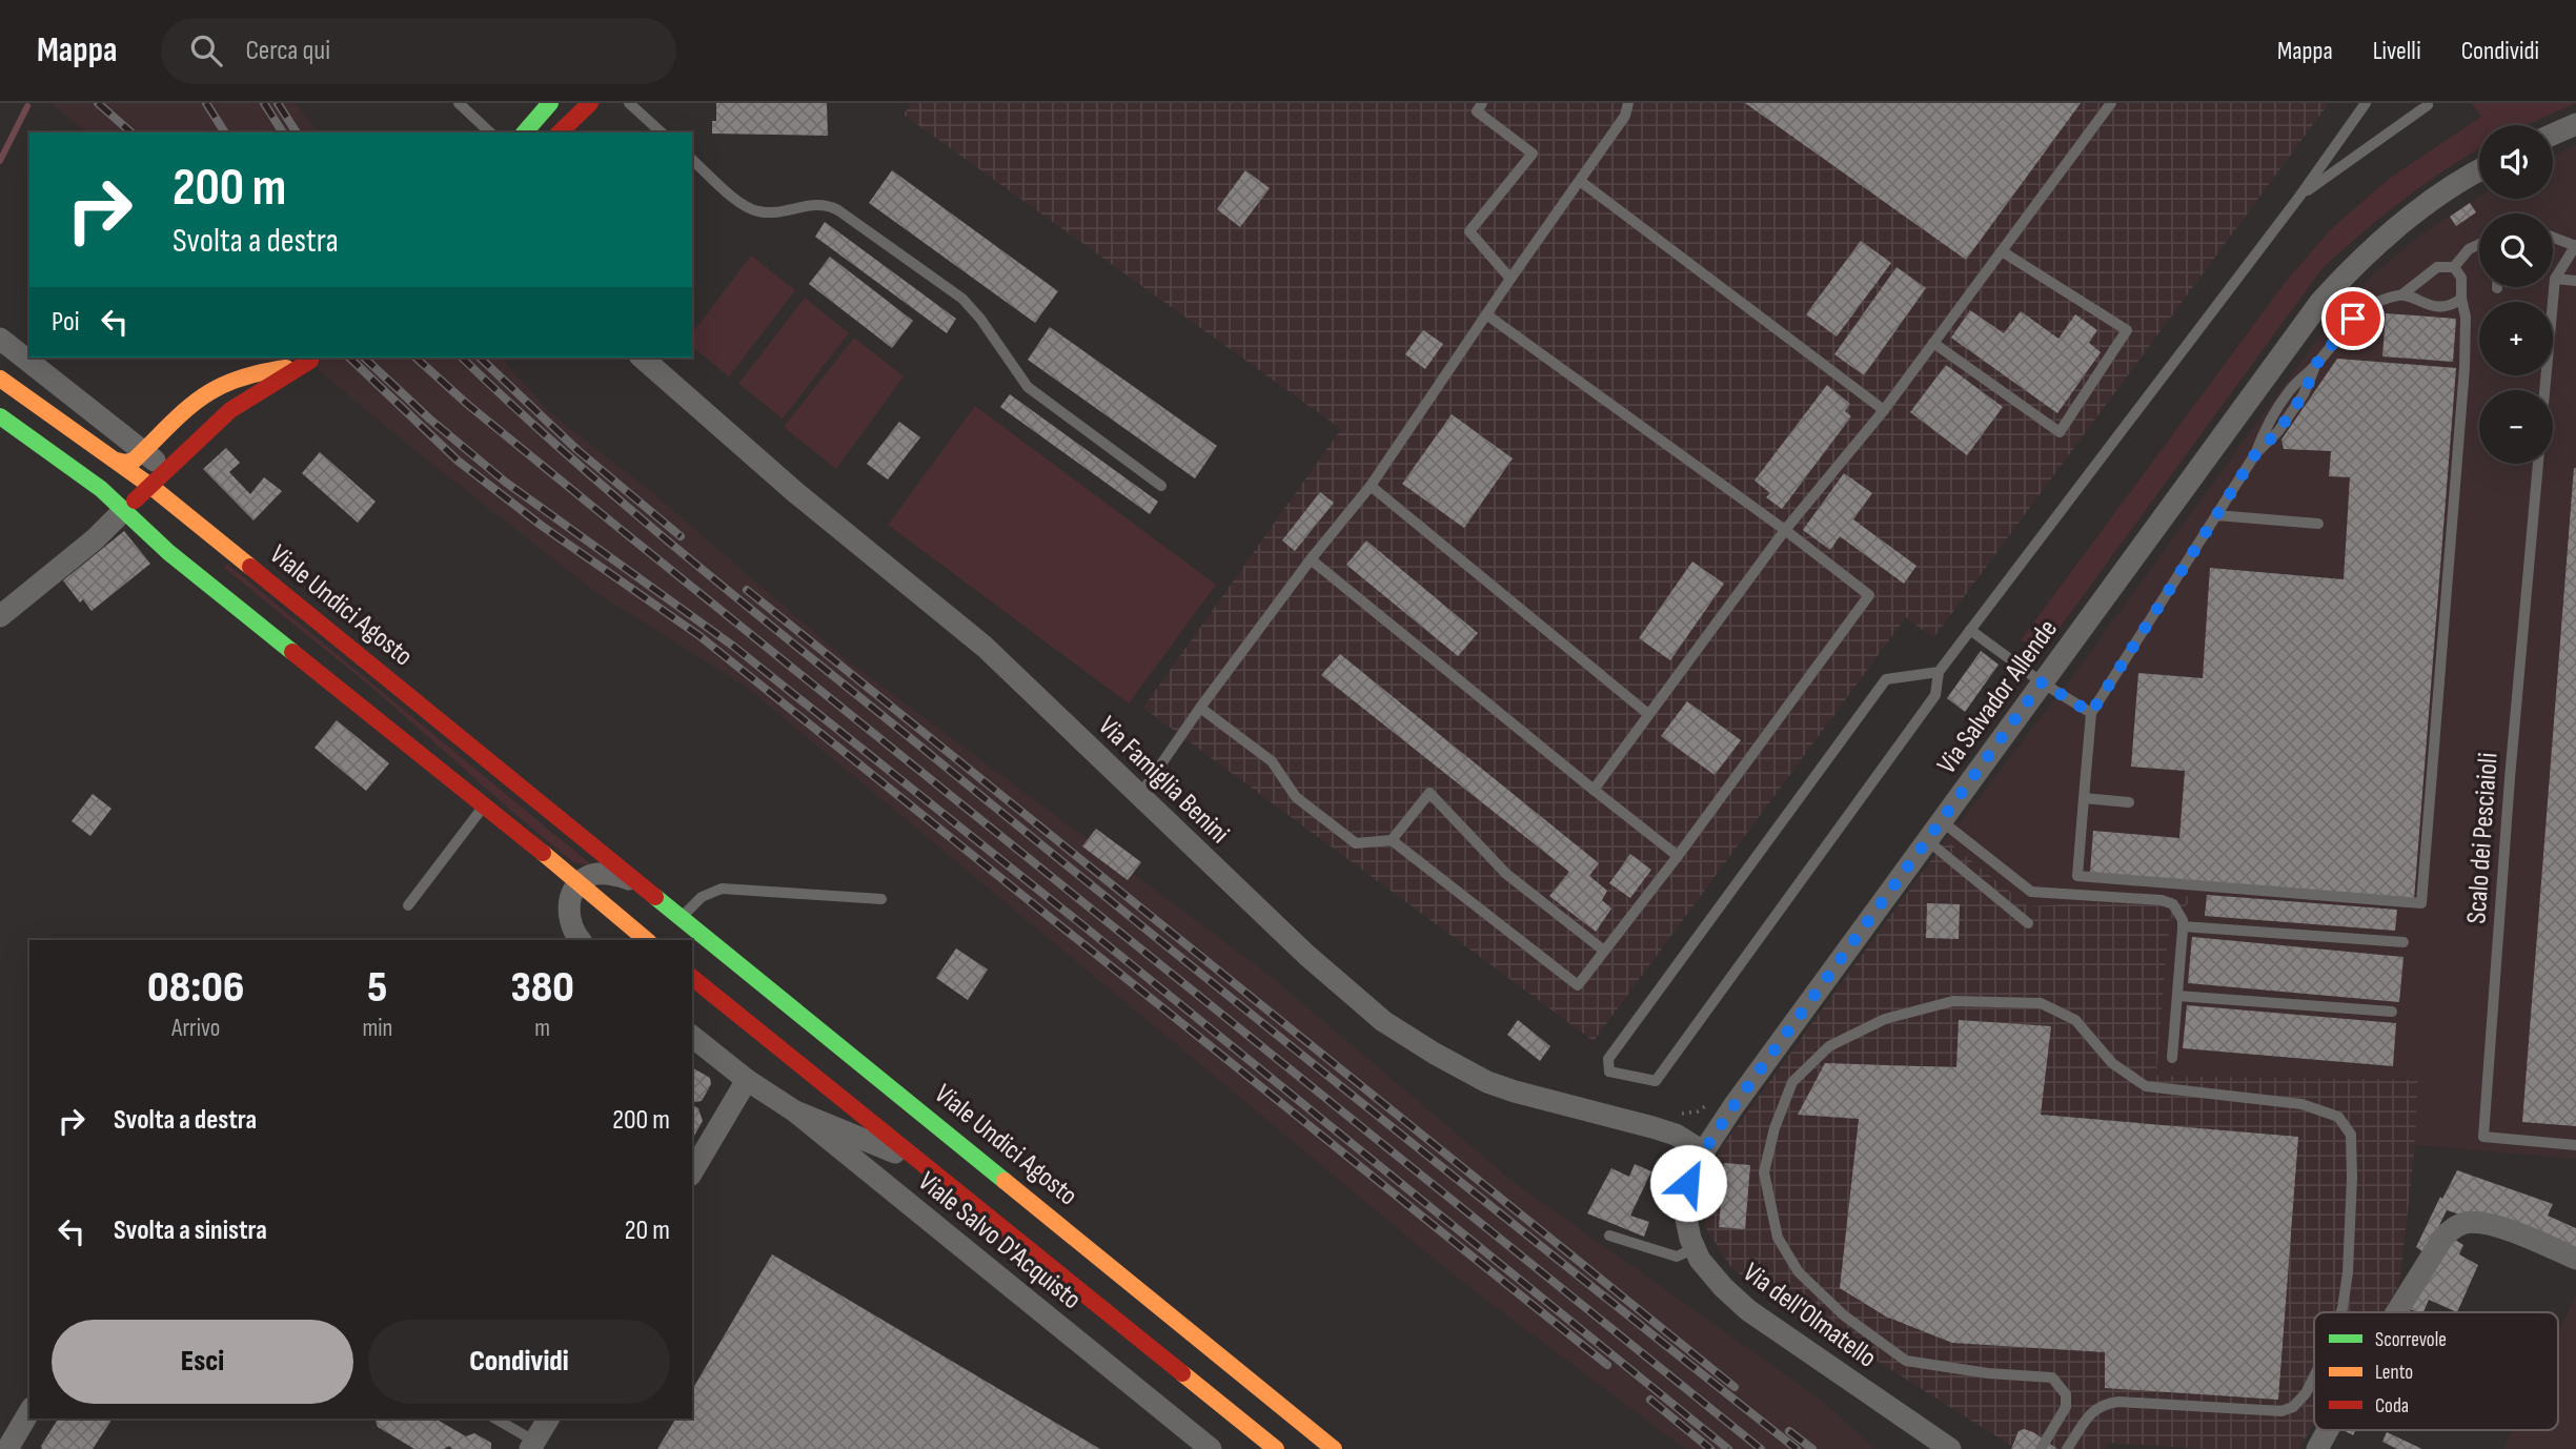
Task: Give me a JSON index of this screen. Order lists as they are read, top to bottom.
{
  "streets": {
    "main road": ["Viale Undici Agosto"],
    "street": [
      "Via Salvador Allende",
      "Via Famiglia Benini",
      "Viale Salvo D'Acquisto",
      "Via dell'Olmatello"
    ],
    "lane": ["Scalo dei Pesciaioli"]
  },
  "crossings": [
    ["Via Salvador Allende", "Via Famiglia Benini"],
    ["Via Salvador Allende", "Via dell'Olmatello"],
    ["Via Famiglia Benini", "Via dell'Olmatello"]
  ],
  "legend": ["Scorrevole", "Lento", "Coda"],
  "page": {
    "header": "Mappa",
    "search": "Cerca qui",
    "nav": ["Mappa", "Livelli", "Condividi"],
    "map_buttons": ["+", "−"],
    "turn": ["200 m", "Svolta a destra"],
    "then": "Poi",
    "eta": [
      "08:06",
      "Arrivo",
      "5",
      "min",
      "380",
      "m"
    ],
    "list": [
      {
        "name": "Svolta a destra",
        "value": "200 m"
      },
      {
        "name": "Svolta a sinistra",
        "value": "20 m"
      }
    ],
    "buttons": ["Esci", "Condividi"]
  }
}
